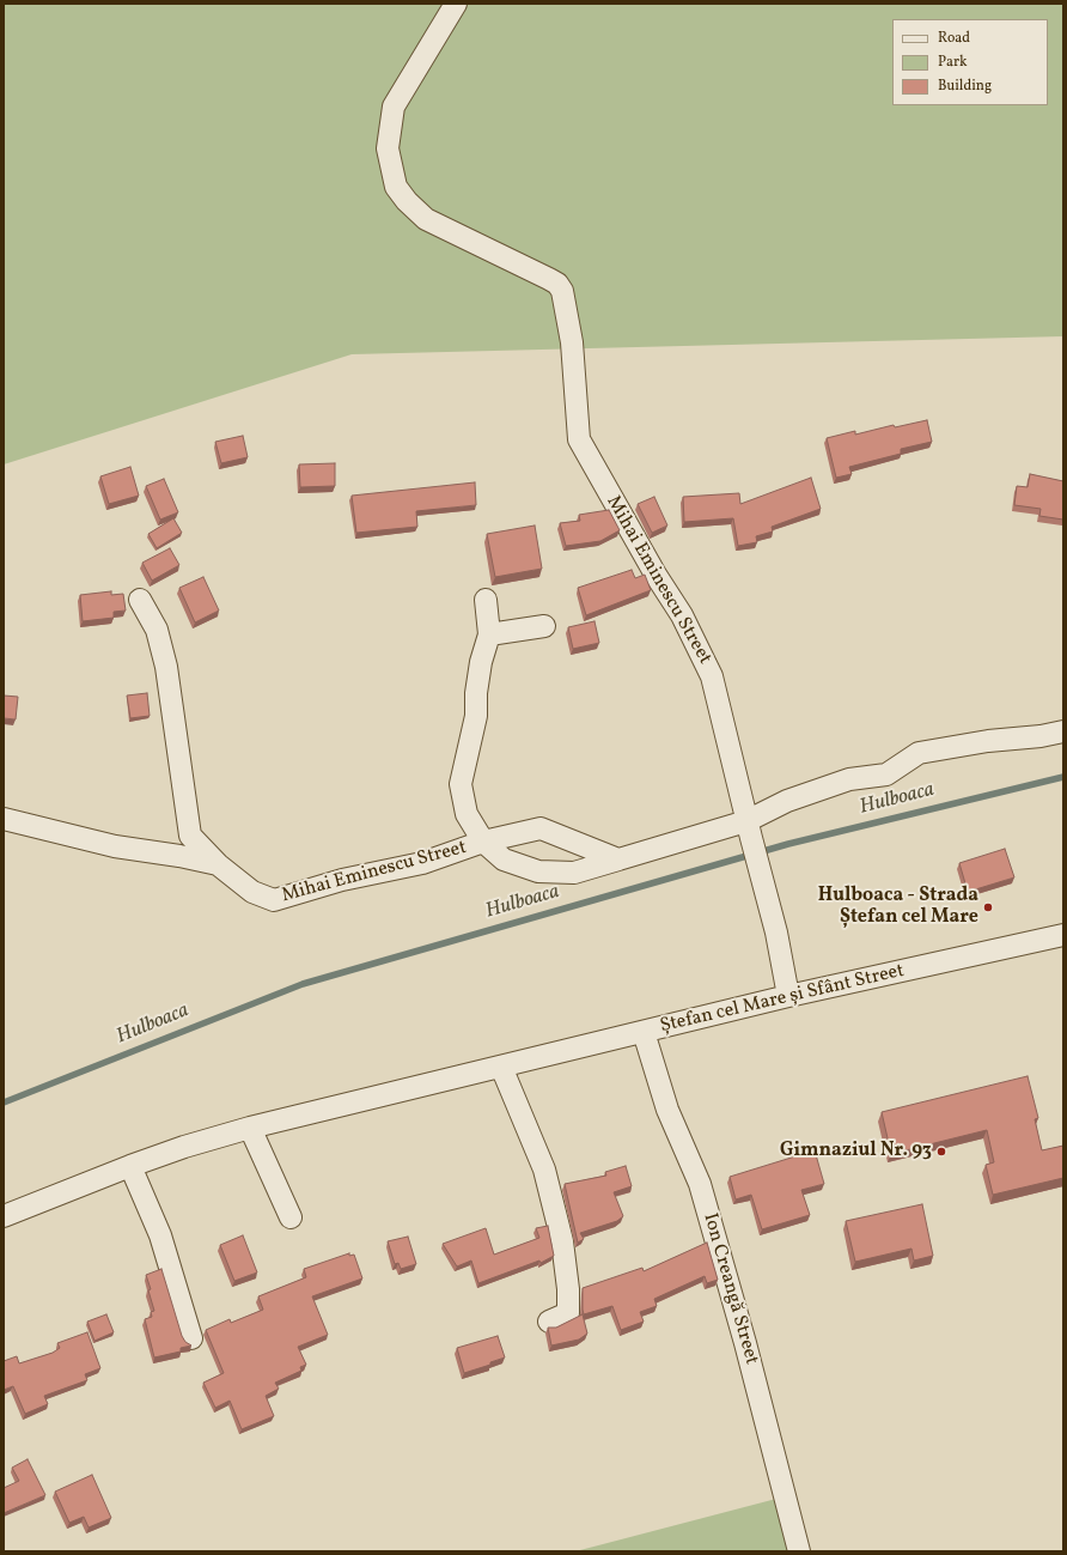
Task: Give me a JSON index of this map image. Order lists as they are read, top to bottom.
{
  "streets": {
    "street": ["Mihai Eminescu Street", "Ștefan cel Mare și Sfânt Street", "Ion Creangă Street"]
  },
  "crossings": [
    ["Mihai Eminescu Street", "Ștefan cel Mare și Sfânt Street"],
    ["Ștefan cel Mare și Sfânt Street", "Ion Creangă Street"]
  ],
  "water": ["Hulboaca"],
  "places": ["Hulboaca - Strada Ștefan cel Mare", "Gimnaziul Nr. 93"],
  "legend": ["Road", "Park", "Building"]
}
